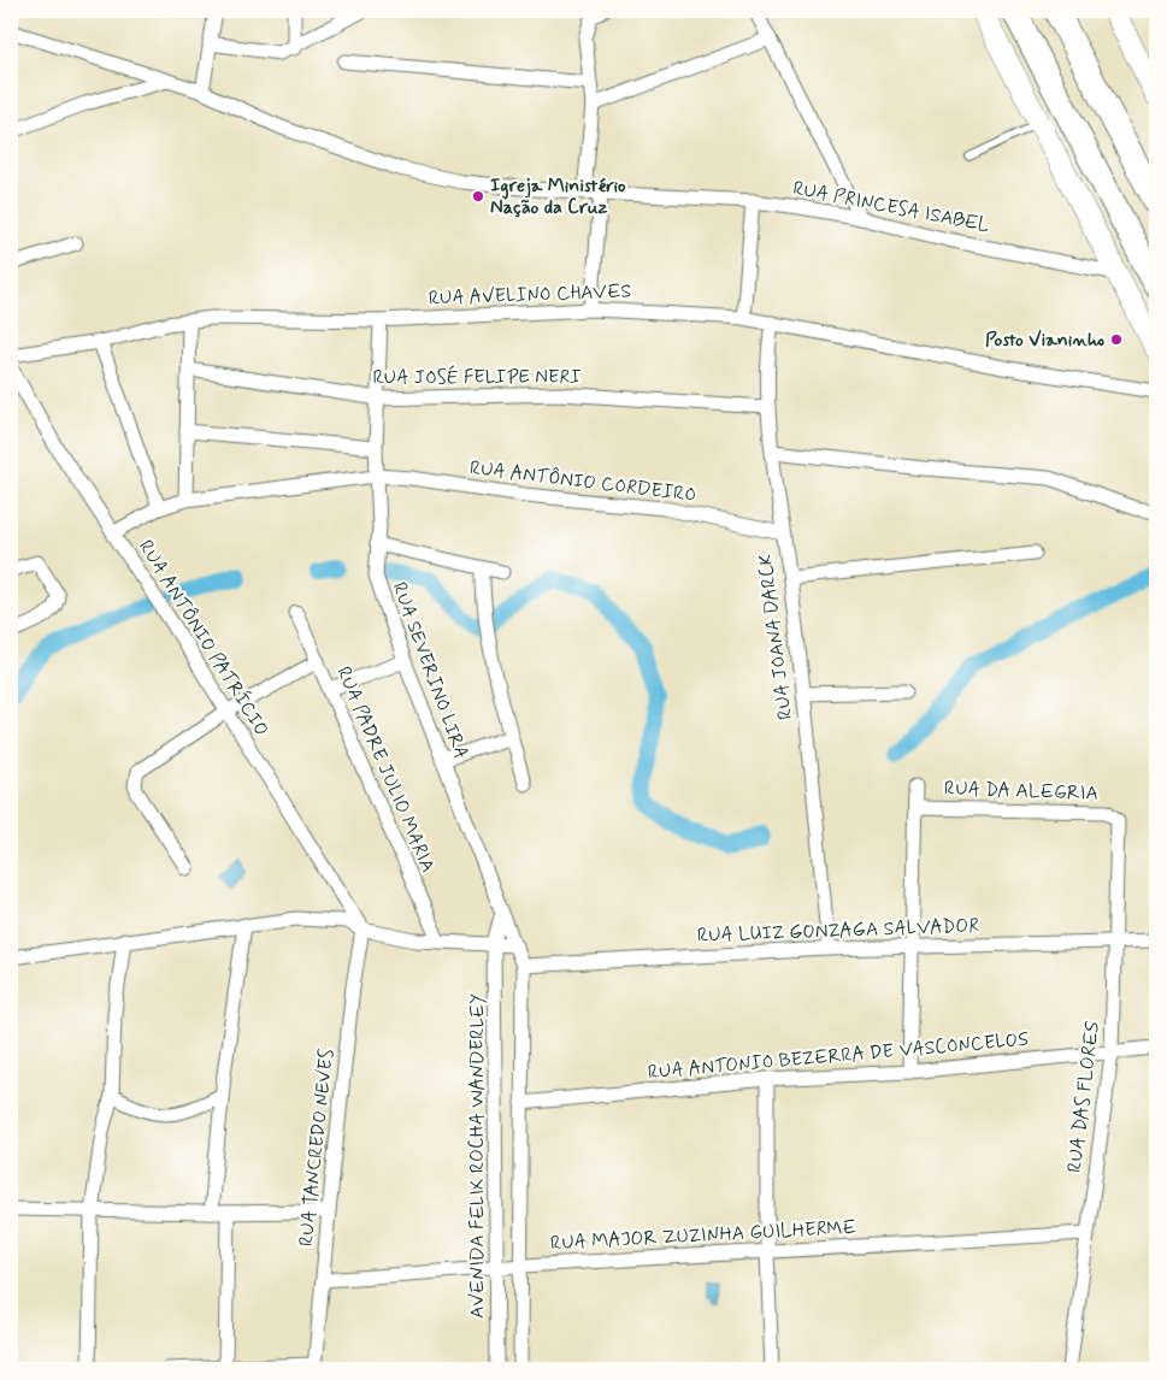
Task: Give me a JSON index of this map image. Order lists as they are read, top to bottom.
{
  "streets": {
    "street": [
      "RUA PRINCESA ISABEL",
      "RUA AVELINO CHAVES",
      "RUA JOSÉ FELIPE NERI",
      "RUA ANTÔNIO CORDEIRO",
      "RUA JOANA DARCK",
      "RUA ANTÔNIO PATRÍCIO",
      "RUA SEVERINO LIRA",
      "RUA PADRE JULIO MARIA",
      "RUA DA ALEGRIA",
      "RUA LUIZ GONZAGA SALVADOR",
      "RUA ANTONIO BEZERRA DE VASCONCELOS",
      "RUA DAS FLORES",
      "RUA TANCREDO NEVES",
      "AVENIDA FELIX ROCHA WANDERLEY",
      "RUA MAJOR ZUZINHA GUILHERME"
    ]
  },
  "crossings": [
    ["RUA AVELINO CHAVES", "RUA JOANA DARCK"],
    ["RUA AVELINO CHAVES", "RUA SEVERINO LIRA"],
    ["RUA JOSÉ FELIPE NERI", "RUA JOANA DARCK"],
    ["RUA JOSÉ FELIPE NERI", "RUA SEVERINO LIRA"],
    ["RUA ANTÔNIO CORDEIRO", "RUA JOANA DARCK"],
    ["RUA ANTÔNIO CORDEIRO", "RUA ANTÔNIO PATRÍCIO"],
    ["RUA ANTÔNIO CORDEIRO", "RUA SEVERINO LIRA"],
    ["RUA JOANA DARCK", "RUA LUIZ GONZAGA SALVADOR"],
    ["RUA ANTÔNIO PATRÍCIO", "RUA TANCREDO NEVES"],
    ["RUA DA ALEGRIA", "RUA DAS FLORES"],
    ["RUA LUIZ GONZAGA SALVADOR", "RUA DAS FLORES"],
    ["RUA ANTONIO BEZERRA DE VASCONCELOS", "RUA DAS FLORES"],
    ["RUA DAS FLORES", "RUA MAJOR ZUZINHA GUILHERME"],
    ["RUA TANCREDO NEVES", "RUA MAJOR ZUZINHA GUILHERME"],
    ["AVENIDA FELIX ROCHA WANDERLEY", "RUA MAJOR ZUZINHA GUILHERME"]
  ],
  "places": ["Igreja Ministério Nação da Cruz", "Posto Vianinho"]
}
